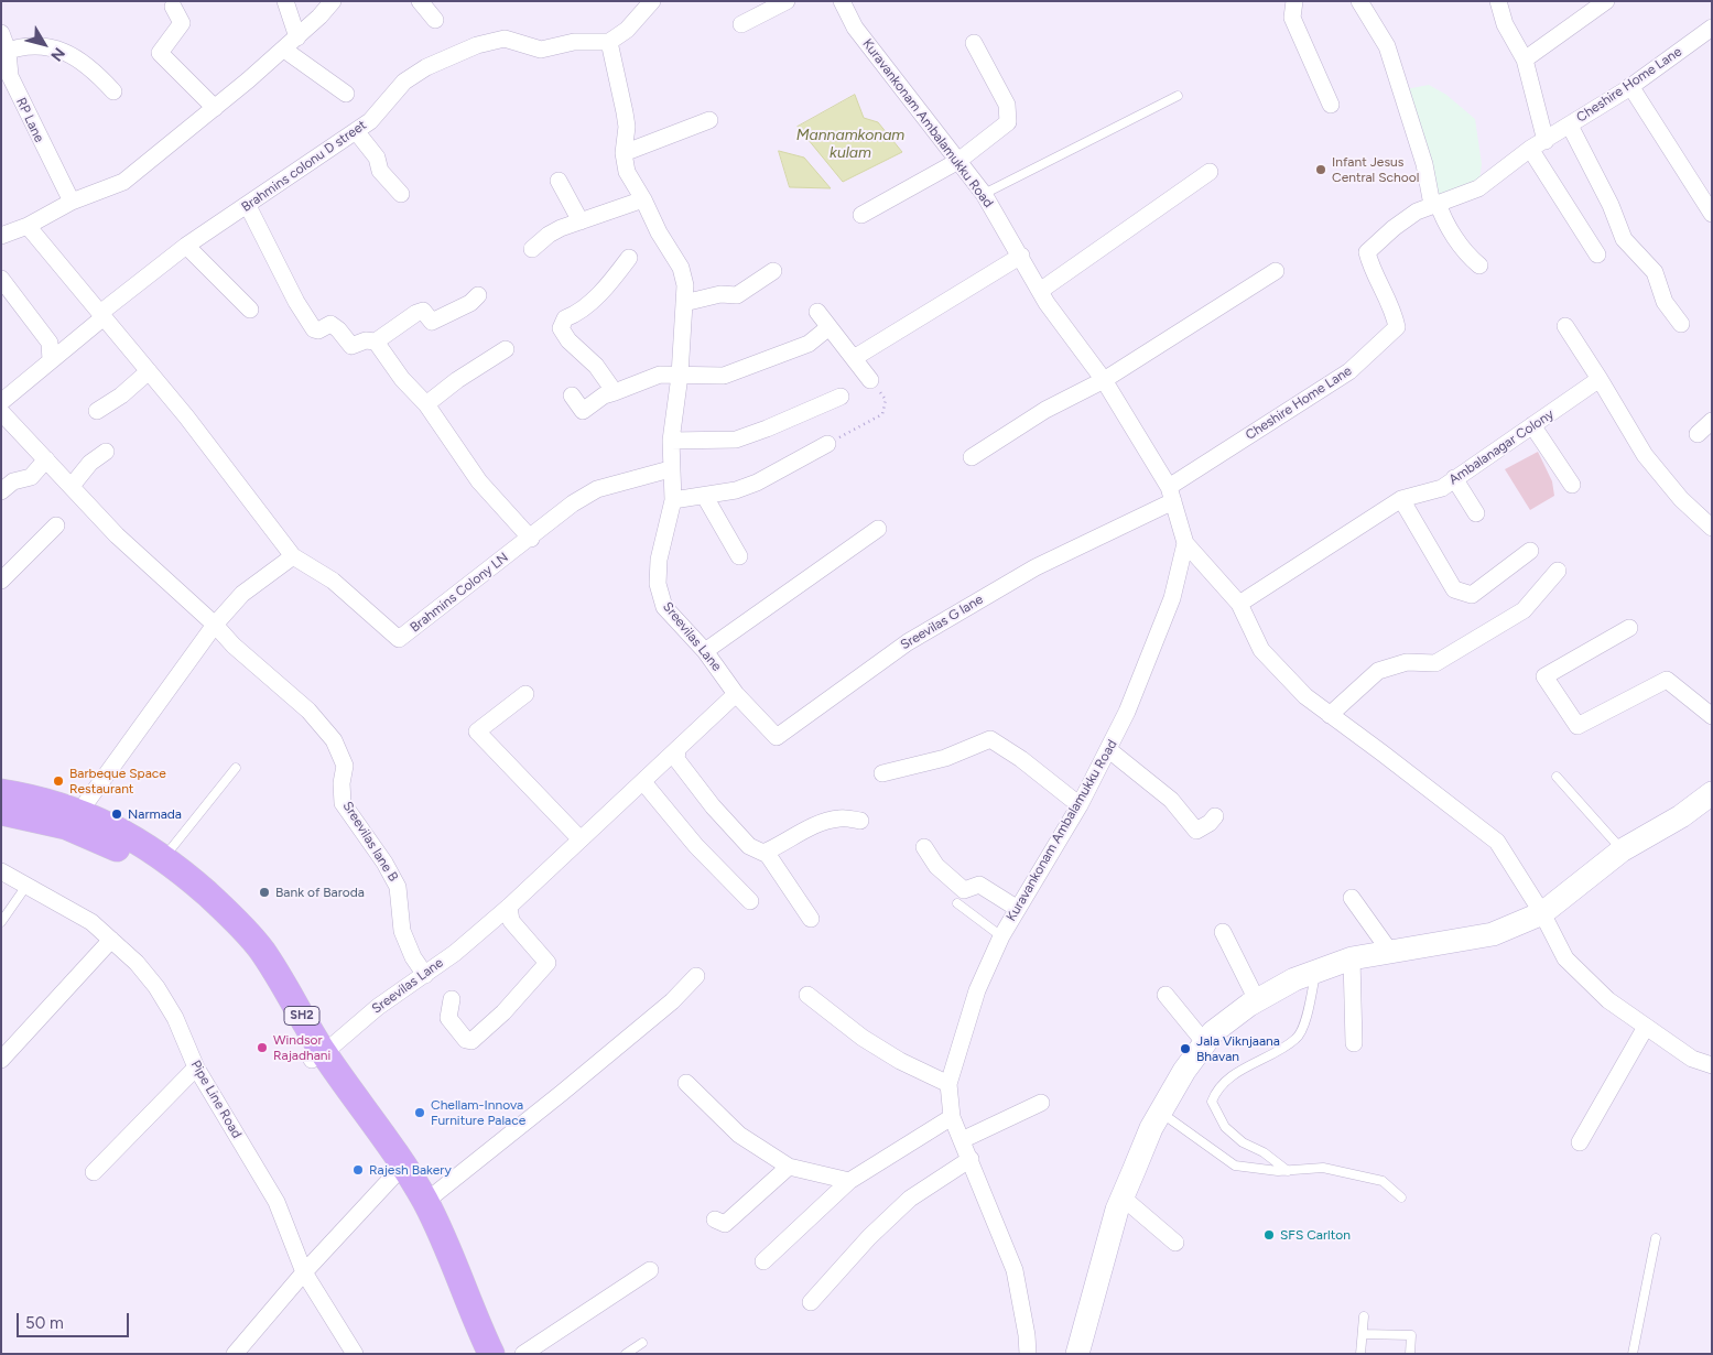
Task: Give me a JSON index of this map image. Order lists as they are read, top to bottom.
{
  "streets": {
    "main road": ["SH2"],
    "street": [
      "Cheshire Home Lane",
      "RP Lane",
      "Kuravankonam Ambalamukku Road",
      "Brahmins colonu D street",
      "Ambalanagar Colony",
      "Brahmins Colony LN",
      "Sreevilas G lane",
      "Sreevilas Lane",
      "Sreevilas lane B",
      "Pipe Line Road"
    ]
  },
  "crossings": [
    ["Cheshire Home Lane", "Kuravankonam Ambalamukku Road"],
    ["Cheshire Home Lane", "Sreevilas G lane"],
    ["Kuravankonam Ambalamukku Road", "Sreevilas G lane"],
    ["Brahmins colonu D street", "Sreevilas Lane"],
    ["Brahmins Colony LN", "Sreevilas Lane"],
    ["Sreevilas G lane", "Sreevilas Lane"],
    ["Sreevilas Lane", "Sreevilas lane B"],
    ["Sreevilas Lane", "SH2"]
  ],
  "water": ["Mannamkonam kulam"],
  "places": [
    "Infant Jesus Central School",
    "Barbeque Space Restaurant",
    "Narmada",
    "Bank of Baroda",
    "Windsor Rajadhani",
    "Jala Viknjaana Bhavan",
    "Chellam-Innova Furniture Palace",
    "Rajesh Bakery",
    "SFS Carlton"
  ],
  "scale_bar": "50 m",
  "north": "bottom right"
}
